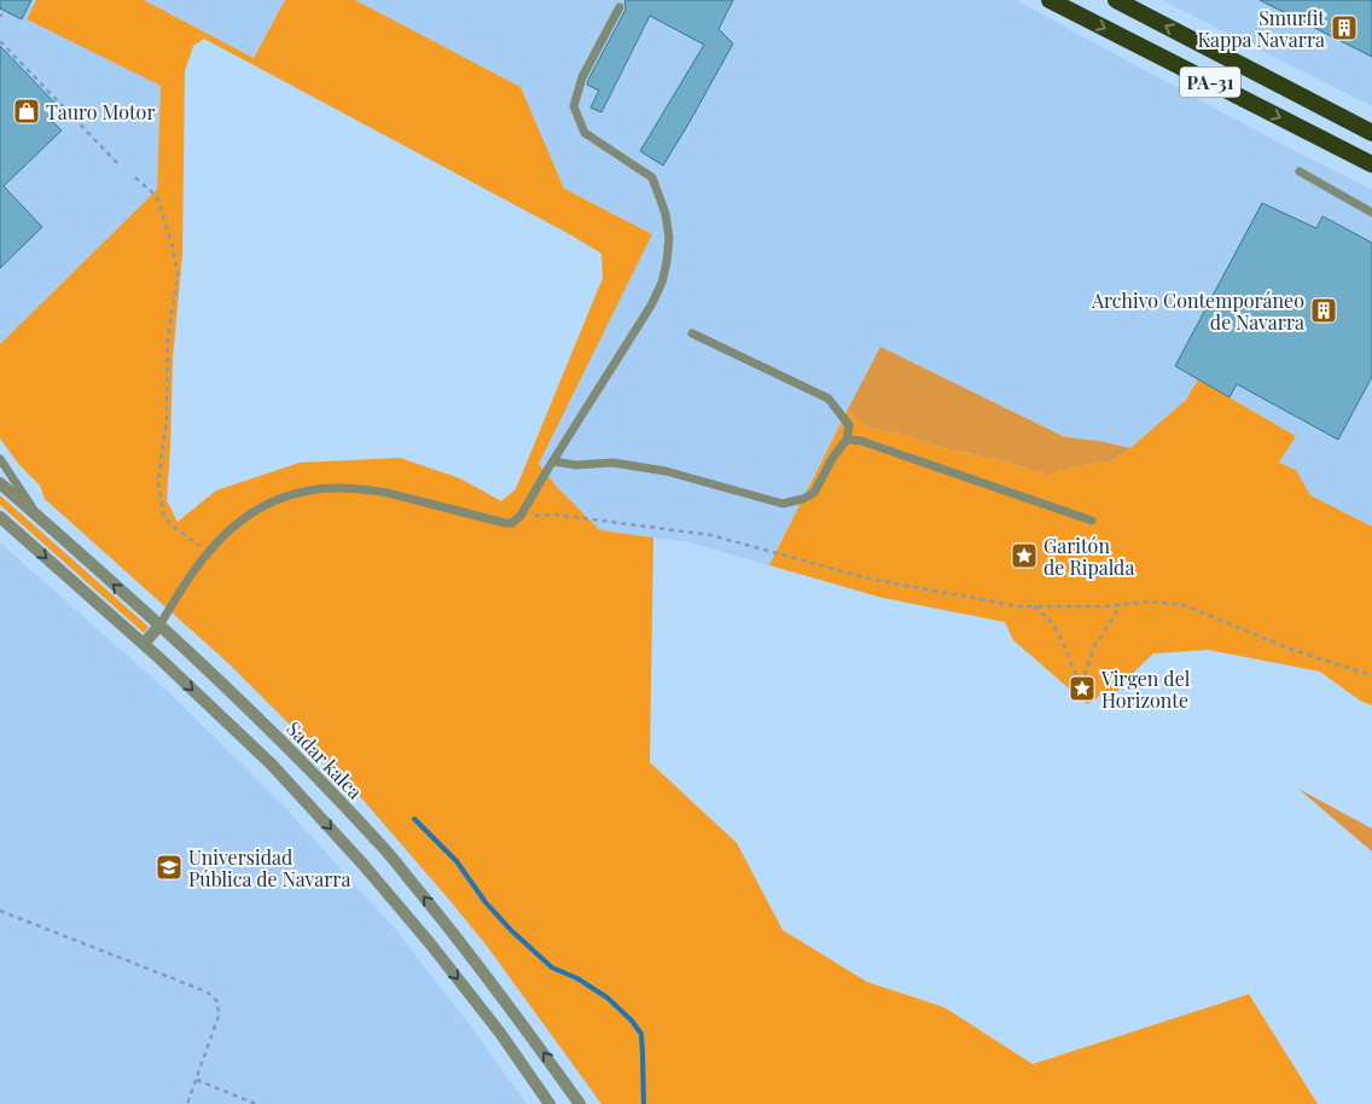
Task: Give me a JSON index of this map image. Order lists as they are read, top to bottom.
{
  "streets": {
    "highway": ["PA-31"],
    "street": ["Sadar kalea"]
  },
  "places": {
    "building": ["Smurfit Kappa Navarra", "Archivo Contemporáneo de Navarra"],
    "shop": ["Tauro Motor"],
    "place": ["Garitón de Ripalda", "Virgen del Horizonte"],
    "school or university": ["Universidad Pública de Navarra"]
  }
}
